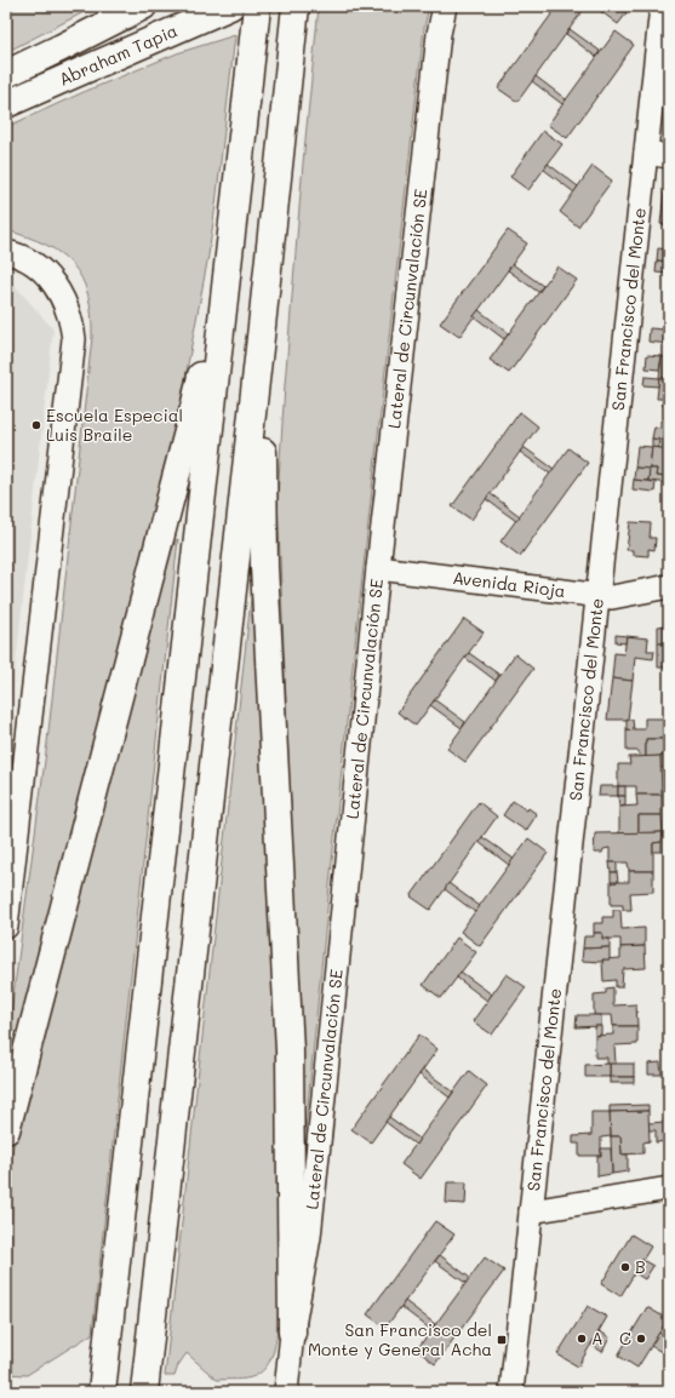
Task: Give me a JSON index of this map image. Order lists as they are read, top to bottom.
{
  "streets": {
    "main road": ["Abraham Tapia"],
    "street": ["Lateral de Circunvalación SE", "San Francisco del Monte", "Avenida Rioja"]
  },
  "crossings": [
    ["Lateral de Circunvalación SE", "Avenida Rioja"],
    ["San Francisco del Monte", "Avenida Rioja"]
  ],
  "places": {
    "other": [
      "Escuela Especial Luis Braile",
      "B",
      "A",
      "C"
    ],
    "transit": ["San Francisco del Monte y General Acha"]
  }
}
